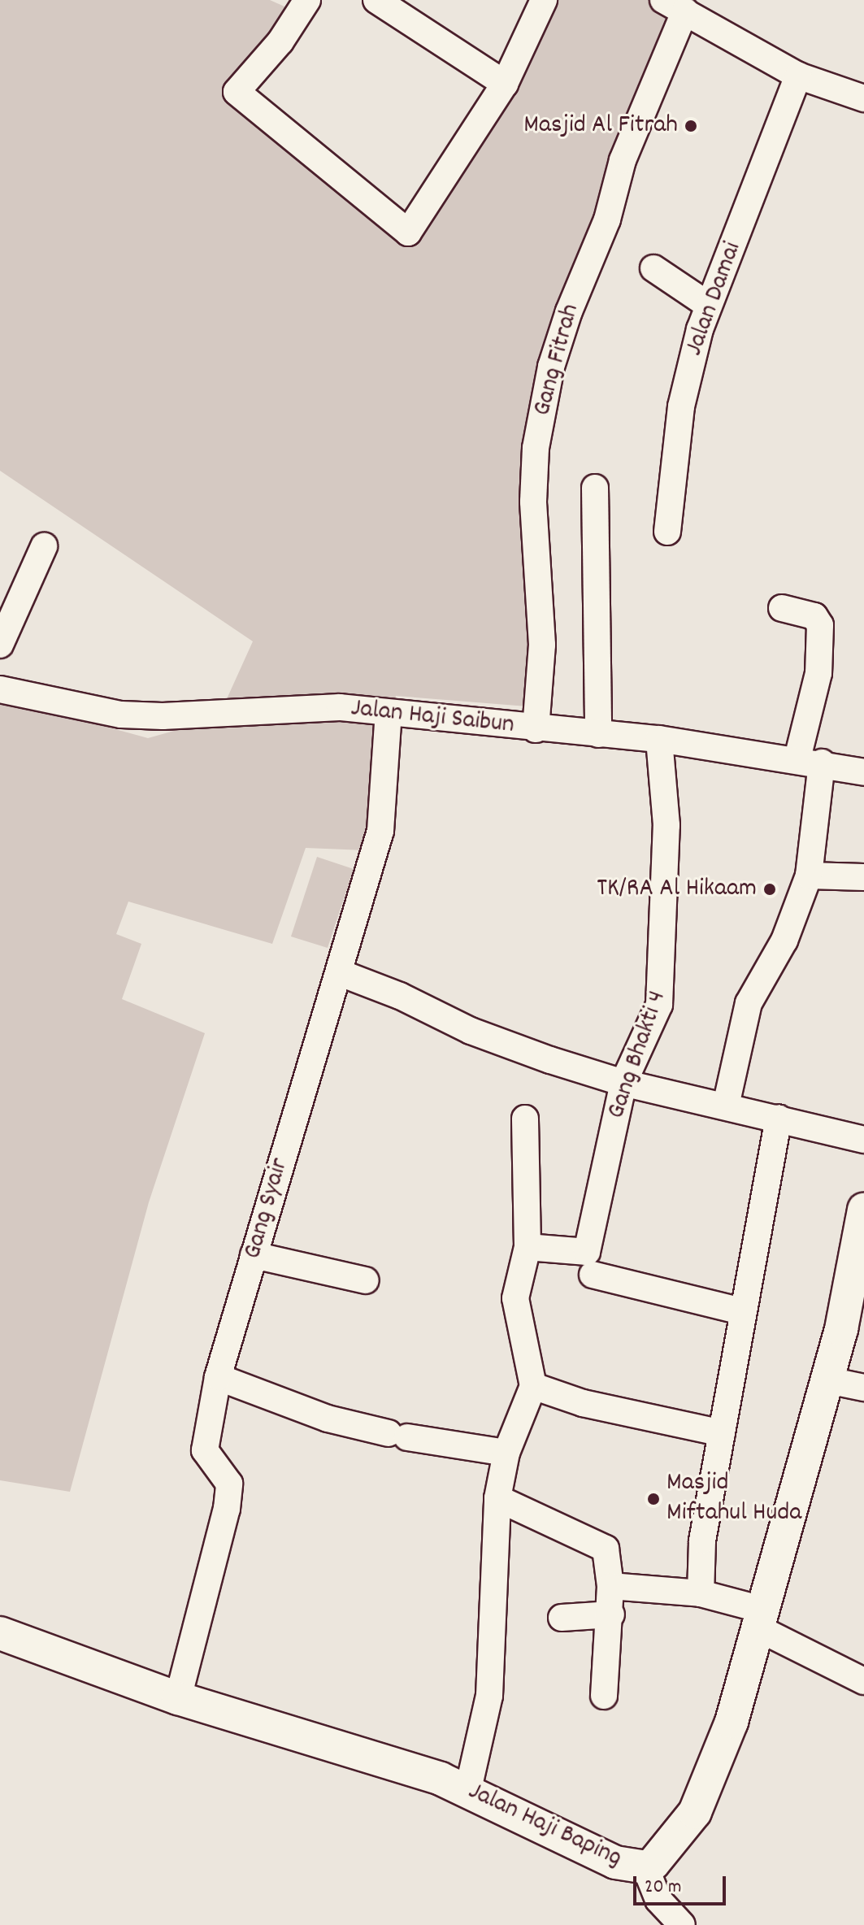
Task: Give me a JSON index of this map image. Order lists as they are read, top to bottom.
{
  "streets": {
    "street": [
      "Jalan Damai",
      "Gang Fitrah",
      "Jalan Haji Saibun",
      "Gang Bhakti 4",
      "Gang Syair",
      "Jalan Haji Baping"
    ]
  },
  "crossings": [
    ["Gang Fitrah", "Jalan Haji Saibun"],
    ["Jalan Haji Saibun", "Gang Bhakti 4"],
    ["Jalan Haji Saibun", "Gang Syair"],
    ["Gang Syair", "Jalan Haji Baping"]
  ],
  "places": ["Masjid Al Fitrah", "TK/RA Al Hikaam", "Masjid Miftahul Huda"],
  "scale_bar": "20 m"
}
